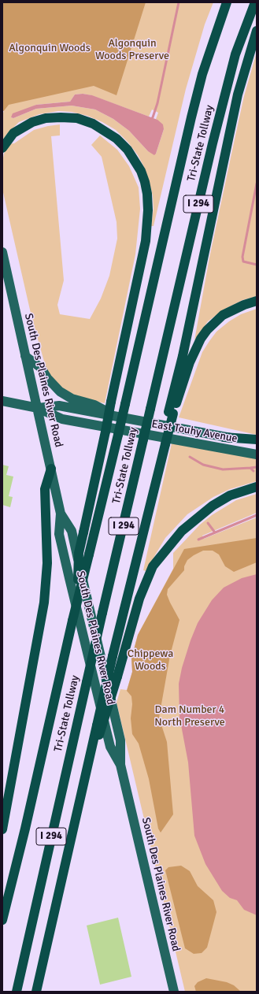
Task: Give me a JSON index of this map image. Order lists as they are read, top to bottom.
{
  "streets": {
    "highway": ["Tri-State Tollway", "I 294"],
    "main road": ["South Des Plaines River Road", "East Touhy Avenue"]
  },
  "crossings": [
    ["South Des Plaines River Road", "East Touhy Avenue"]
  ],
  "parks": [
    "Algonquin Woods Preserve",
    "Algonquin Woods",
    "Chippewa Woods",
    "Dam Number 4 North Preserve"
  ]
}
